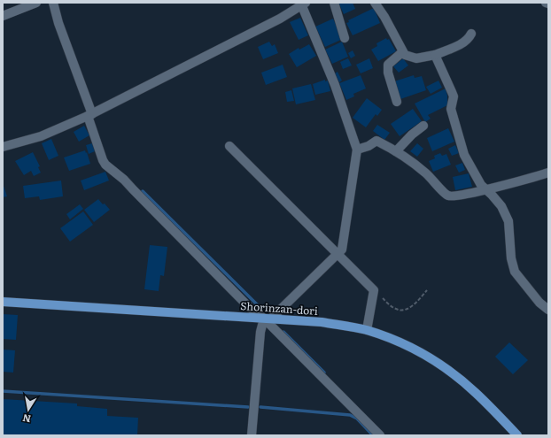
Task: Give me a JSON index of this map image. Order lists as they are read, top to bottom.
{
  "streets": {
    "main road": ["Shorinzan-dori"]
  },
  "north": "bottom"
}
